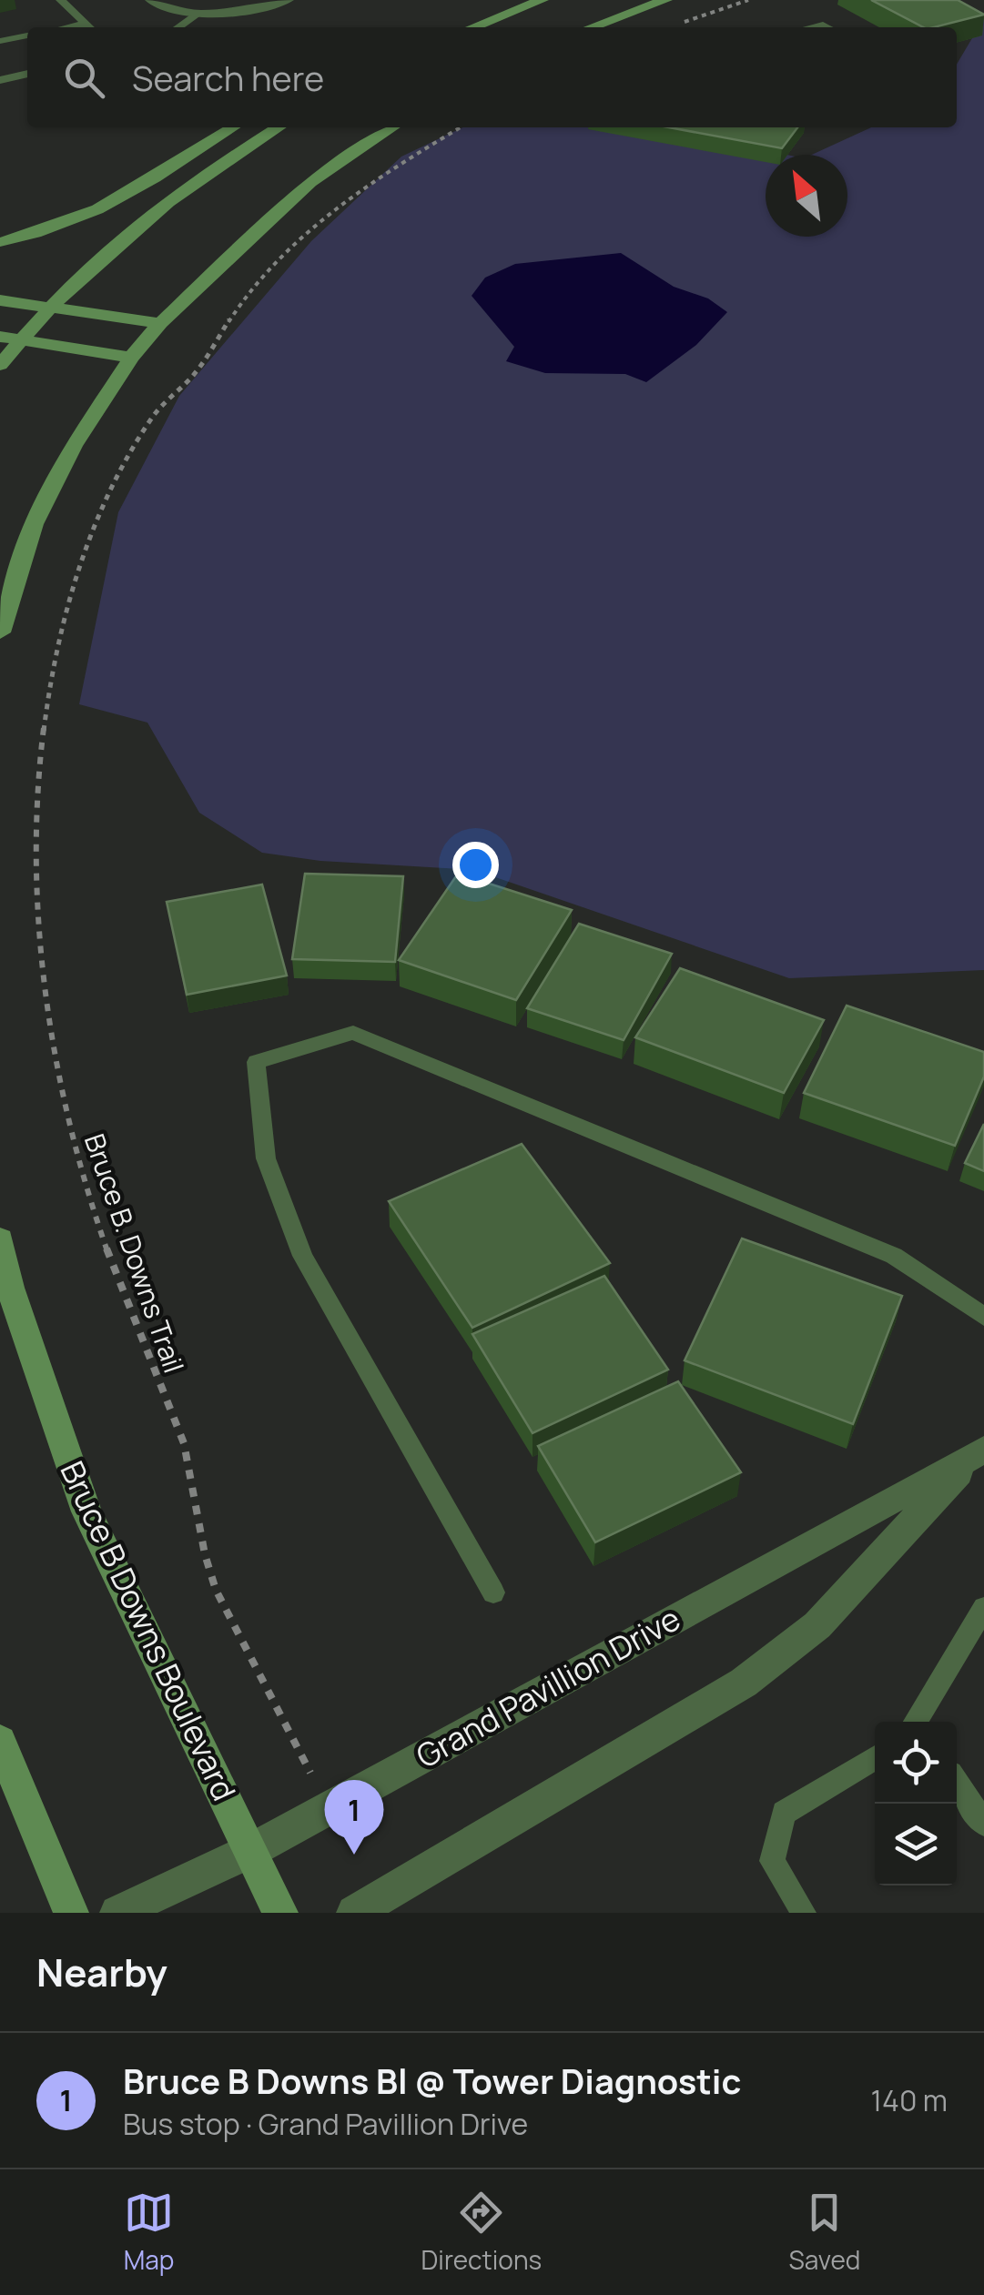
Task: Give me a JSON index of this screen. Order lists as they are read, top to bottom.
{
  "streets": {
    "main road": ["Bruce B Downs Boulevard"],
    "street": ["Grand Pavillion Drive"],
    "path": ["Bruce B. Downs Trail"]
  },
  "crossings": [
    ["Bruce B. Downs Trail", "Grand Pavillion Drive"],
    ["Bruce B Downs Boulevard", "Grand Pavillion Drive"]
  ],
  "north": "top left",
  "page": {
    "search": "Search here",
    "pins": "1",
    "heading": "Nearby",
    "list": [
      {
        "mark": "1",
        "name": "Bruce B Downs Bl @ Tower Diagnostic",
        "note": "Bus stop · Grand Pavillion Drive",
        "value": "140 m"
      }
    ],
    "nav": ["Map", "Directions", "Saved"]
  }
}
